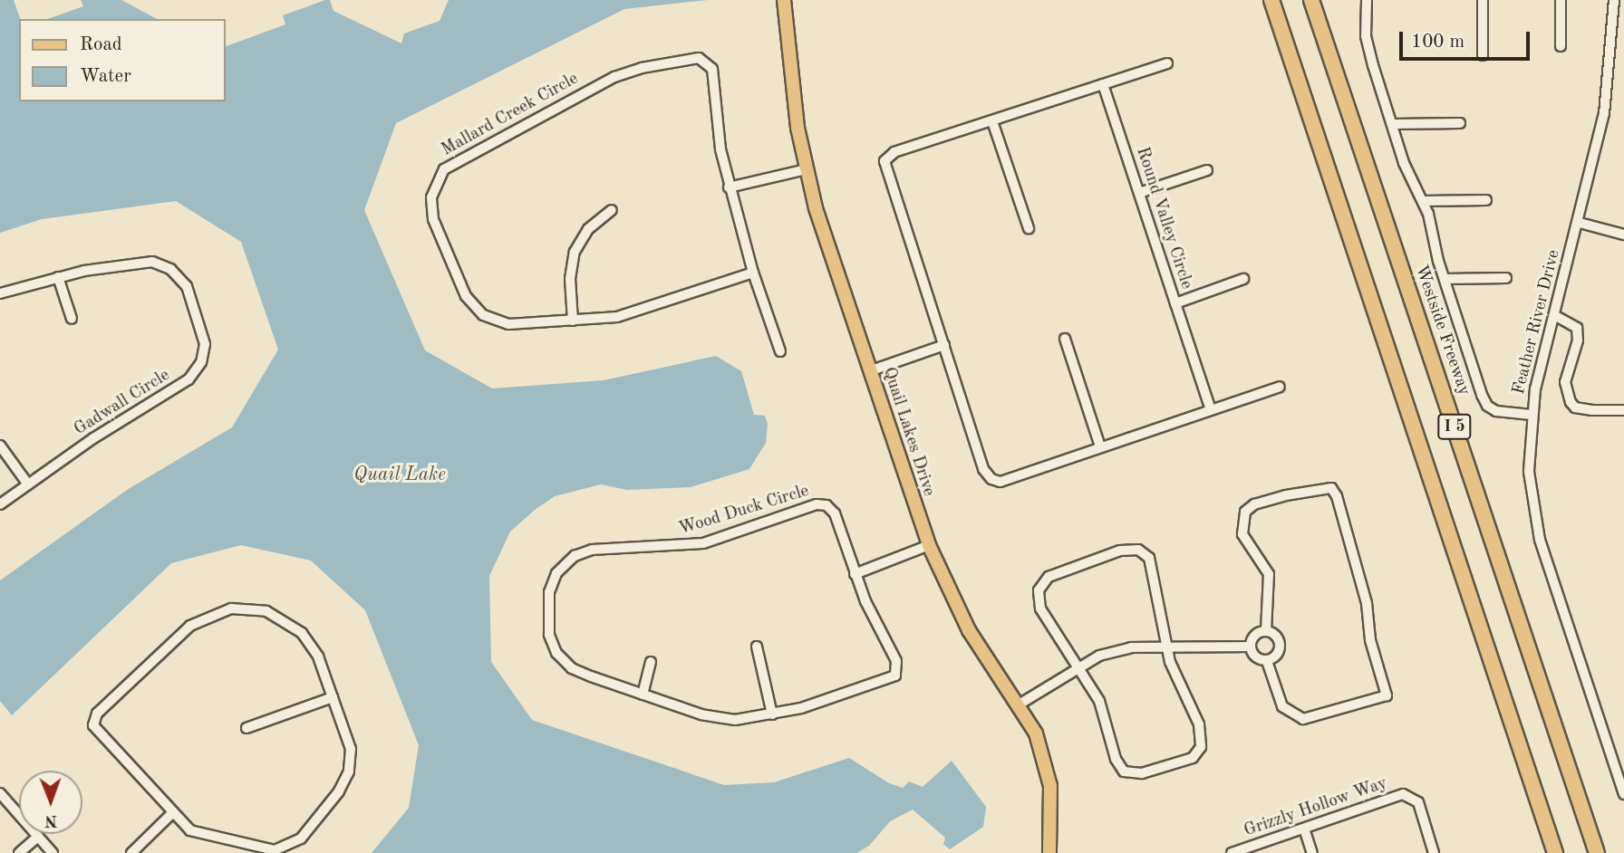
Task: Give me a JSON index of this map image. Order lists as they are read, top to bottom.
{
  "streets": {
    "highway": ["Westside Freeway", "I 5"],
    "main road": ["Quail Lakes Drive"],
    "street": [
      "Mallard Creek Circle",
      "Round Valley Circle",
      "Feather River Drive",
      "Gadwall Circle",
      "Wood Duck Circle",
      "Grizzly Hollow Way"
    ]
  },
  "water": ["Quail Lake"],
  "legend": ["Road", "Water"],
  "scale_bar": "100 m",
  "north": "bottom"
}
